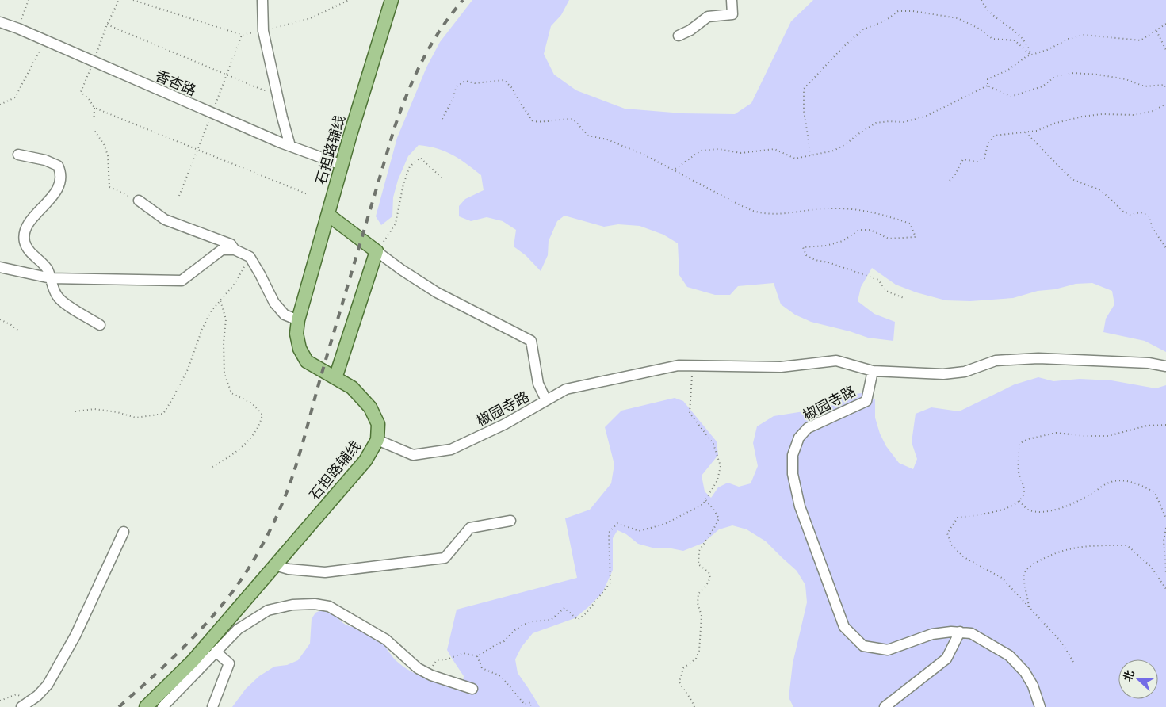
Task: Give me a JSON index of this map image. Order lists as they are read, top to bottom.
{
  "streets": {
    "main road": ["石担路辅线"],
    "street": ["香杏路", "椒园寺路"]
  },
  "crossings": [
    ["香杏路", "石担路辅线"],
    ["石担路辅线", "椒园寺路"]
  ],
  "north": "left"
}
